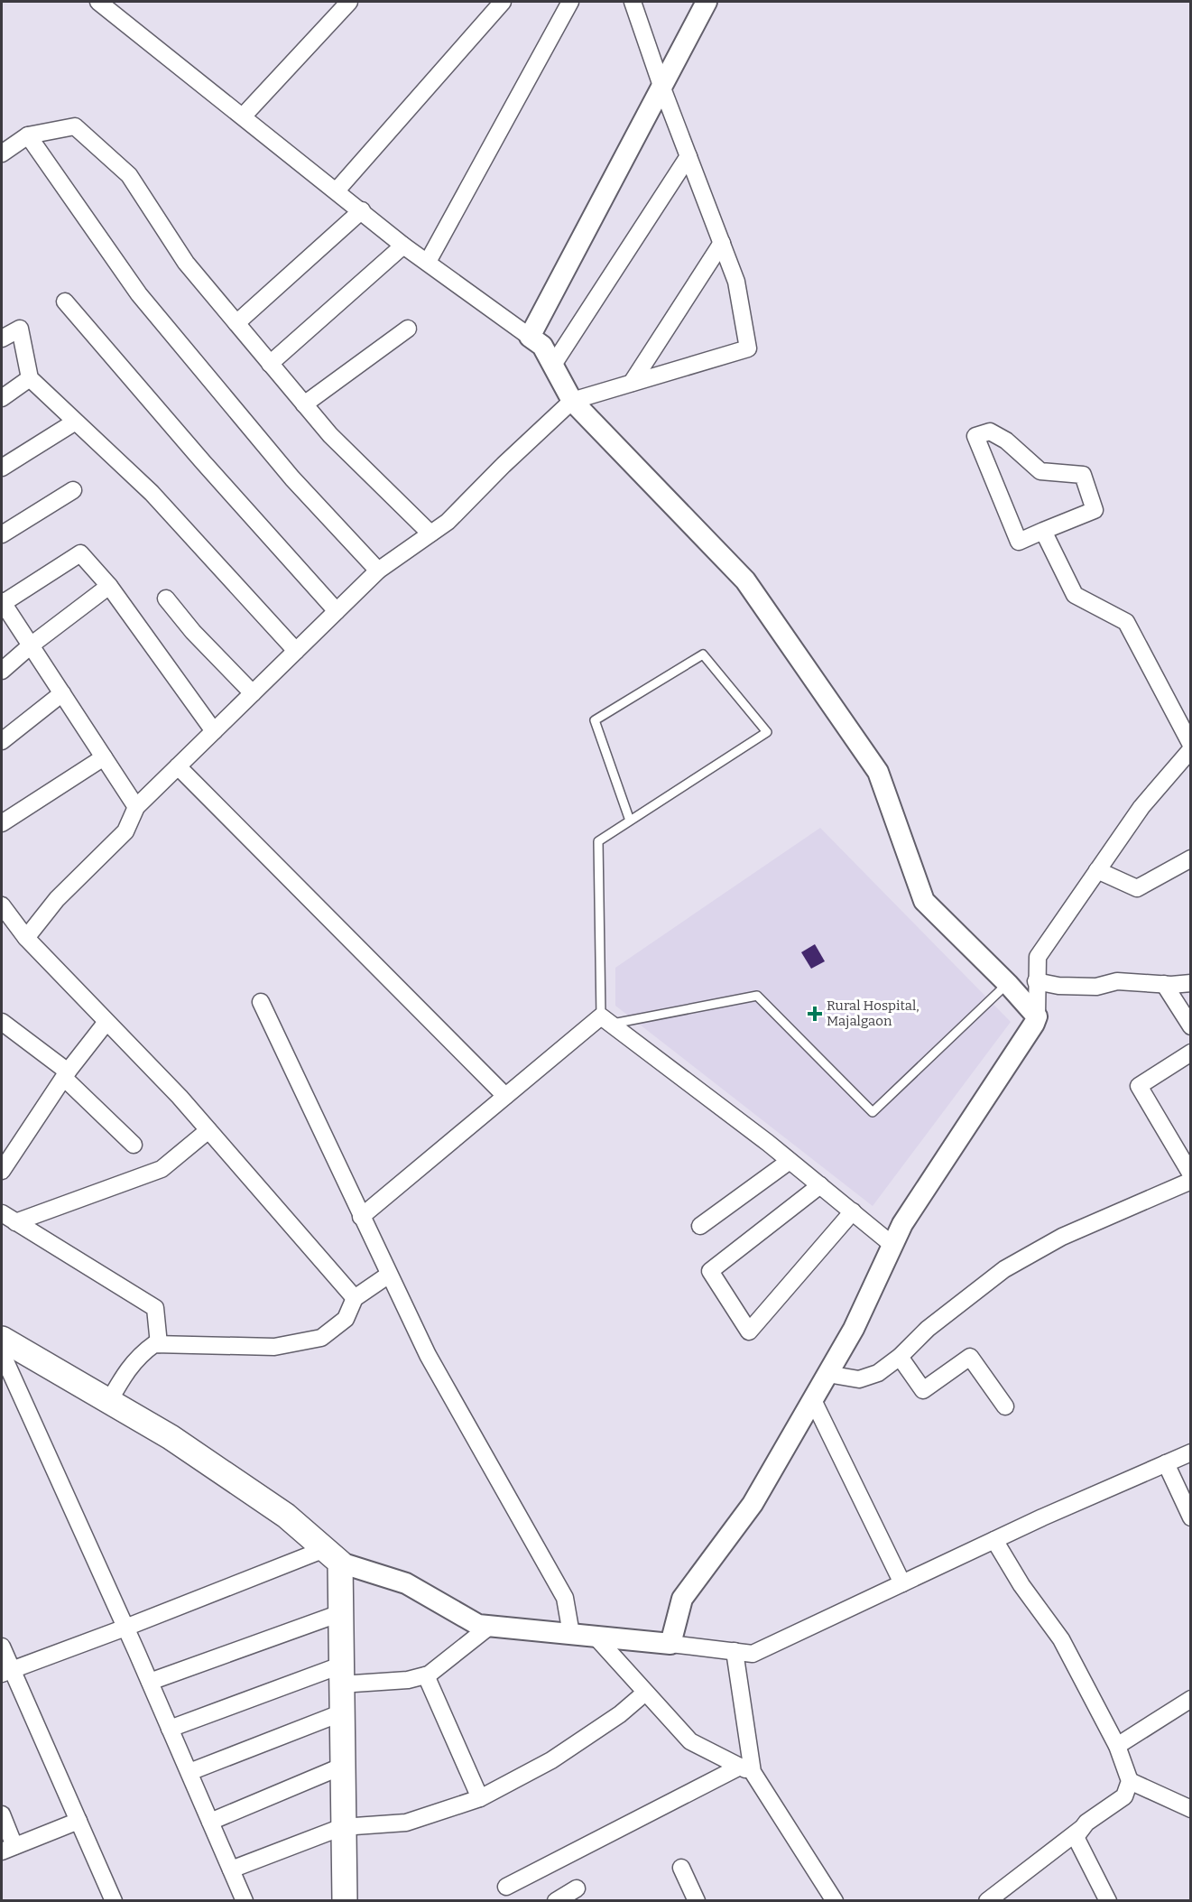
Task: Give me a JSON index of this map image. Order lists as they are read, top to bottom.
{
  "places": {
    "health": ["Rural Hospital, Majalgaon"]
  }
}
